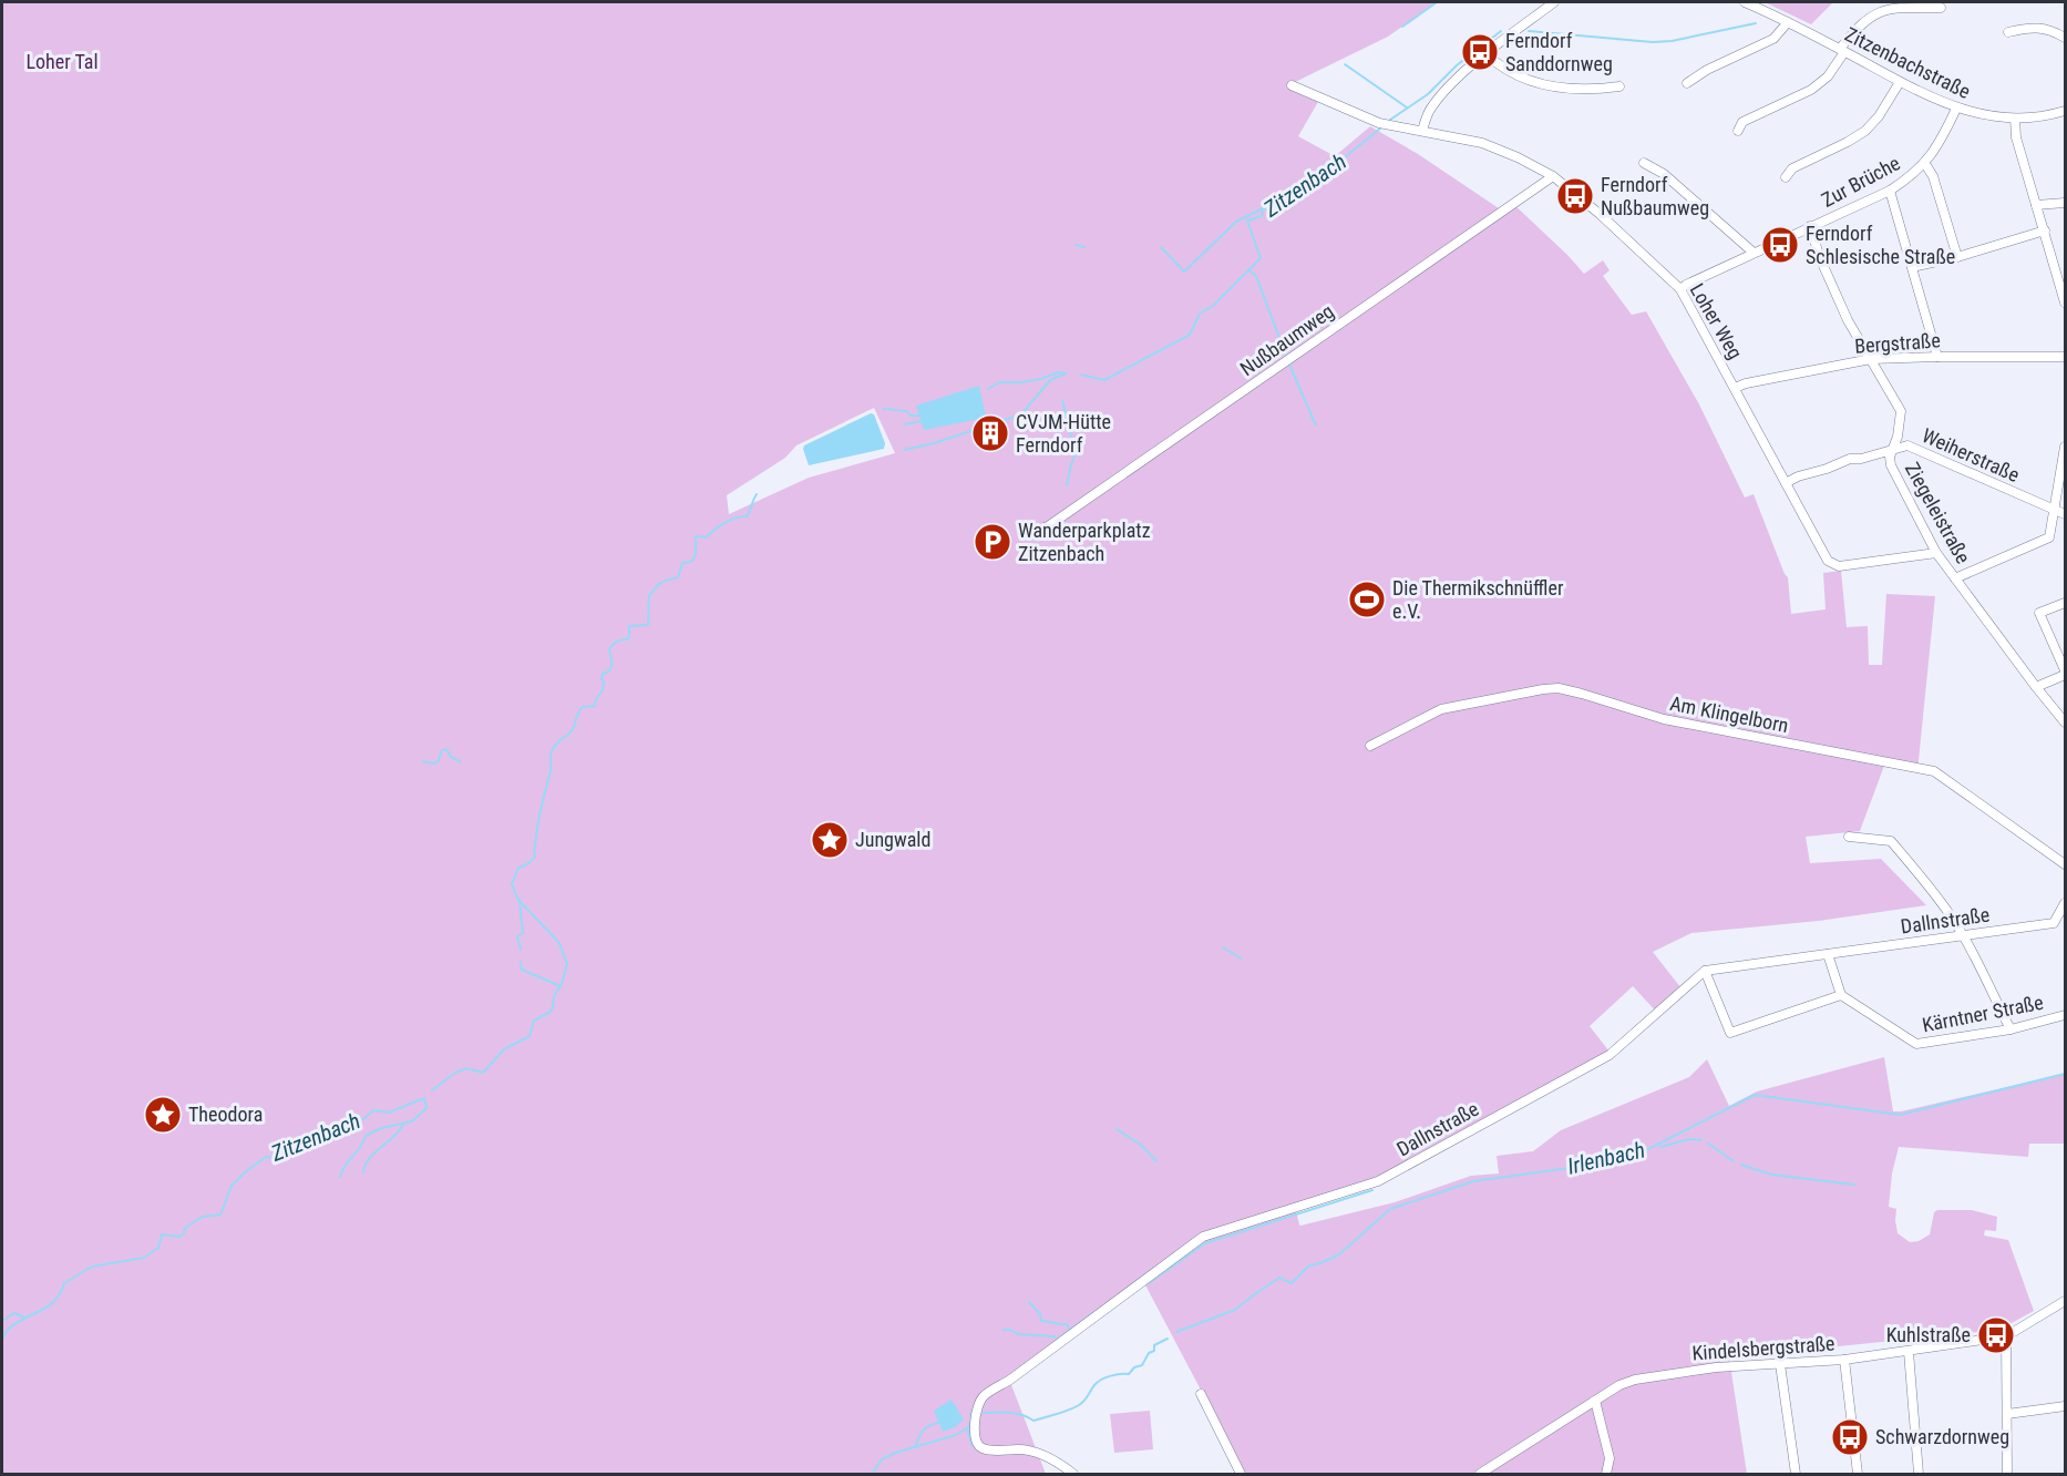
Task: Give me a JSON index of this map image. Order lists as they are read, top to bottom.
{
  "streets": {
    "street": [
      "Zitzenbachstraße",
      "Zur Brüche",
      "Loher Weg",
      "Nußbaumweg",
      "Bergstraße",
      "Weiherstraße",
      "Ziegeleistraße",
      "Am Klingelborn",
      "Dallnstraße",
      "Kärntner Straße",
      "Kindelsbergstraße"
    ]
  },
  "crossings": [
    ["Zitzenbachstraße", "Zur Brüche"],
    ["Zur Brüche", "Loher Weg"],
    ["Zur Brüche", "Ziegeleistraße"],
    ["Loher Weg", "Nußbaumweg"],
    ["Loher Weg", "Bergstraße"],
    ["Loher Weg", "Weiherstraße"],
    ["Loher Weg", "Ziegeleistraße"],
    ["Bergstraße", "Ziegeleistraße"],
    ["Weiherstraße", "Ziegeleistraße"]
  ],
  "water": ["Zitzenbach", "Irlenbach"],
  "parks": ["Loher Tal"],
  "places": {
    "bus stop": [
      "Ferndorf Sanddornweg",
      "Ferndorf Nußbaumweg",
      "Ferndorf Schlesische Straße",
      "Kuhlstraße",
      "Schwarzdornweg"
    ],
    "building": ["CVJM-Hütte Ferndorf"],
    "parking": ["Wanderparkplatz Zitzenbach"],
    "sports": ["Die Thermikschnüffler e.V."],
    "place": ["Jungwald", "Theodora"]
  }
}
